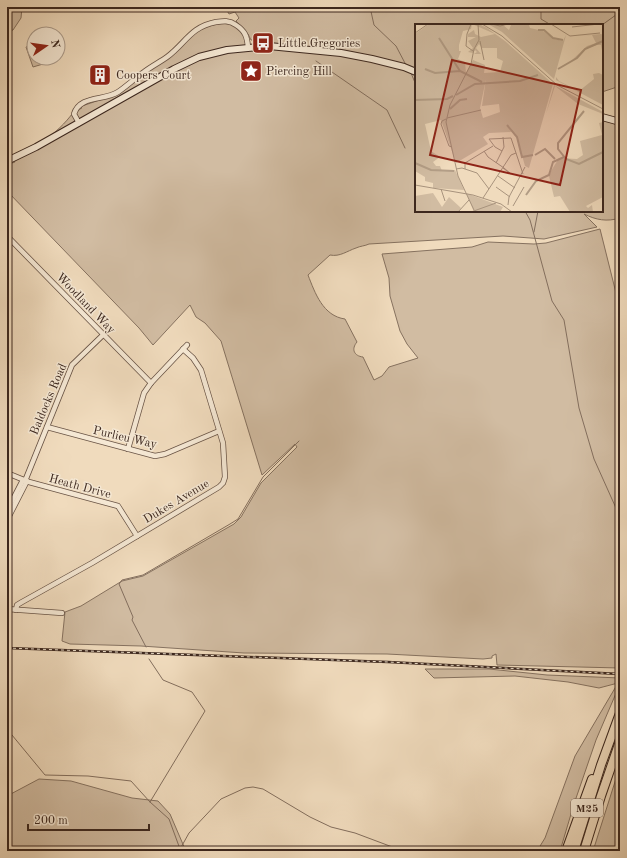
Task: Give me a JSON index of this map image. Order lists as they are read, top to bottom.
{
  "streets": {
    "highway": ["M25"],
    "street": [
      "Woodland Way",
      "Baldocks Road",
      "Purlieu Way",
      "Heath Drive",
      "Dukes Avenue"
    ]
  },
  "crossings": [
    ["Woodland Way", "Baldocks Road"],
    ["Baldocks Road", "Purlieu Way"],
    ["Baldocks Road", "Heath Drive"],
    ["Purlieu Way", "Dukes Avenue"],
    ["Heath Drive", "Dukes Avenue"]
  ],
  "places": {
    "bus stop": ["Little Gregories"],
    "place": ["Piercing Hill"],
    "building": ["Coopers Court"]
  },
  "scale_bar": "200 m",
  "north": "right"
}
